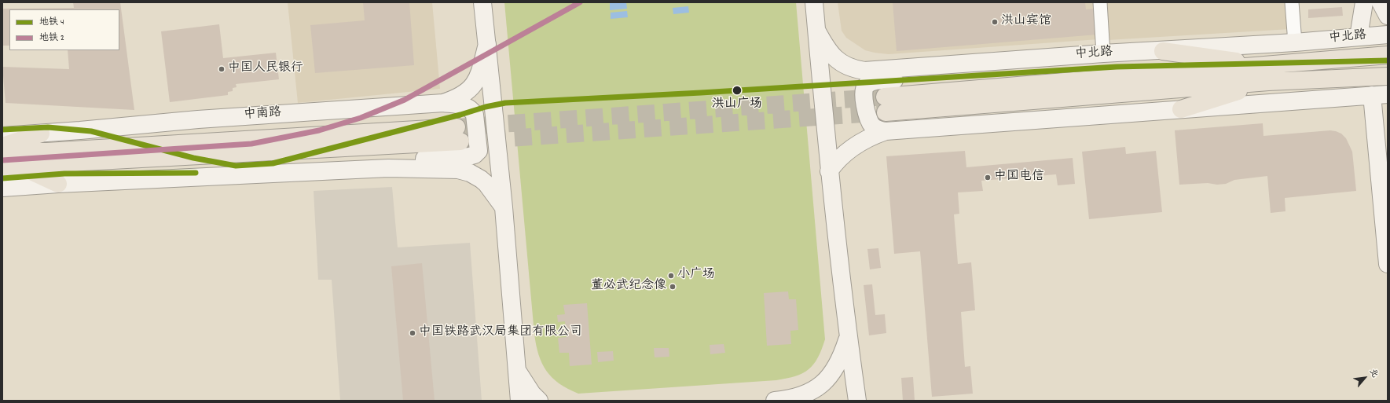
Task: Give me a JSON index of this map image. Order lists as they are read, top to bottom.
{
  "streets": {
    "main road": ["中北路", "中南路"]
  },
  "places": [
    "洪山宾馆",
    "中国人民银行",
    "洪山广场",
    "中国电信",
    "小广场",
    "董必武纪念像",
    "中国铁路武汉局集团有限公司"
  ],
  "lines": ["metro line 2", "metro line 4"],
  "legend": ["地铁 4", "地铁 2"],
  "north": "top right"
}
